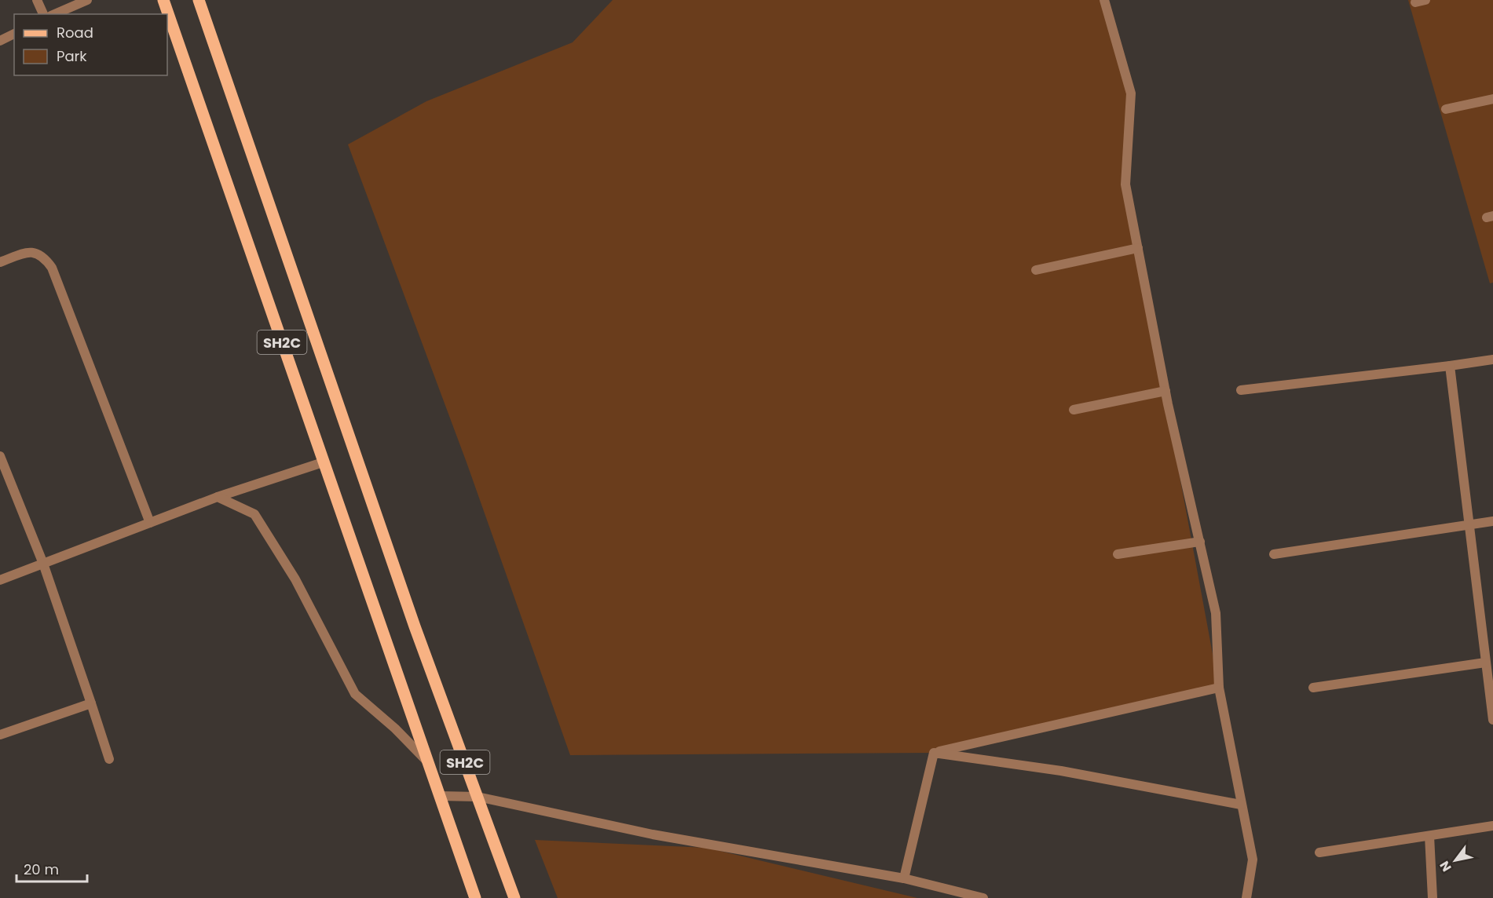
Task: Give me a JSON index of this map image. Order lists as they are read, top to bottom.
{
  "streets": {
    "main road": ["SH2C"]
  },
  "legend": ["Road", "Park"],
  "scale_bar": "20 m",
  "north": "bottom left"
}
